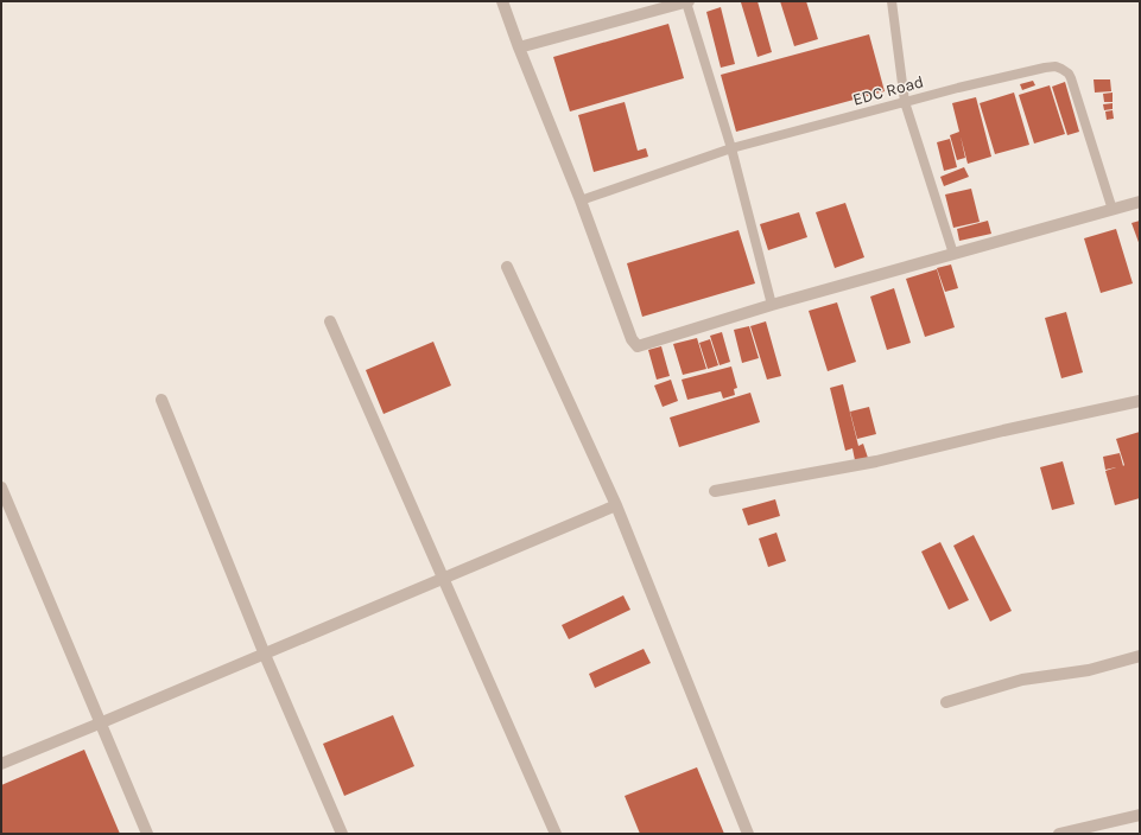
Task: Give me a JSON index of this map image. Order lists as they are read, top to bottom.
{
  "streets": {
    "lane": ["EDC Road"]
  }
}
